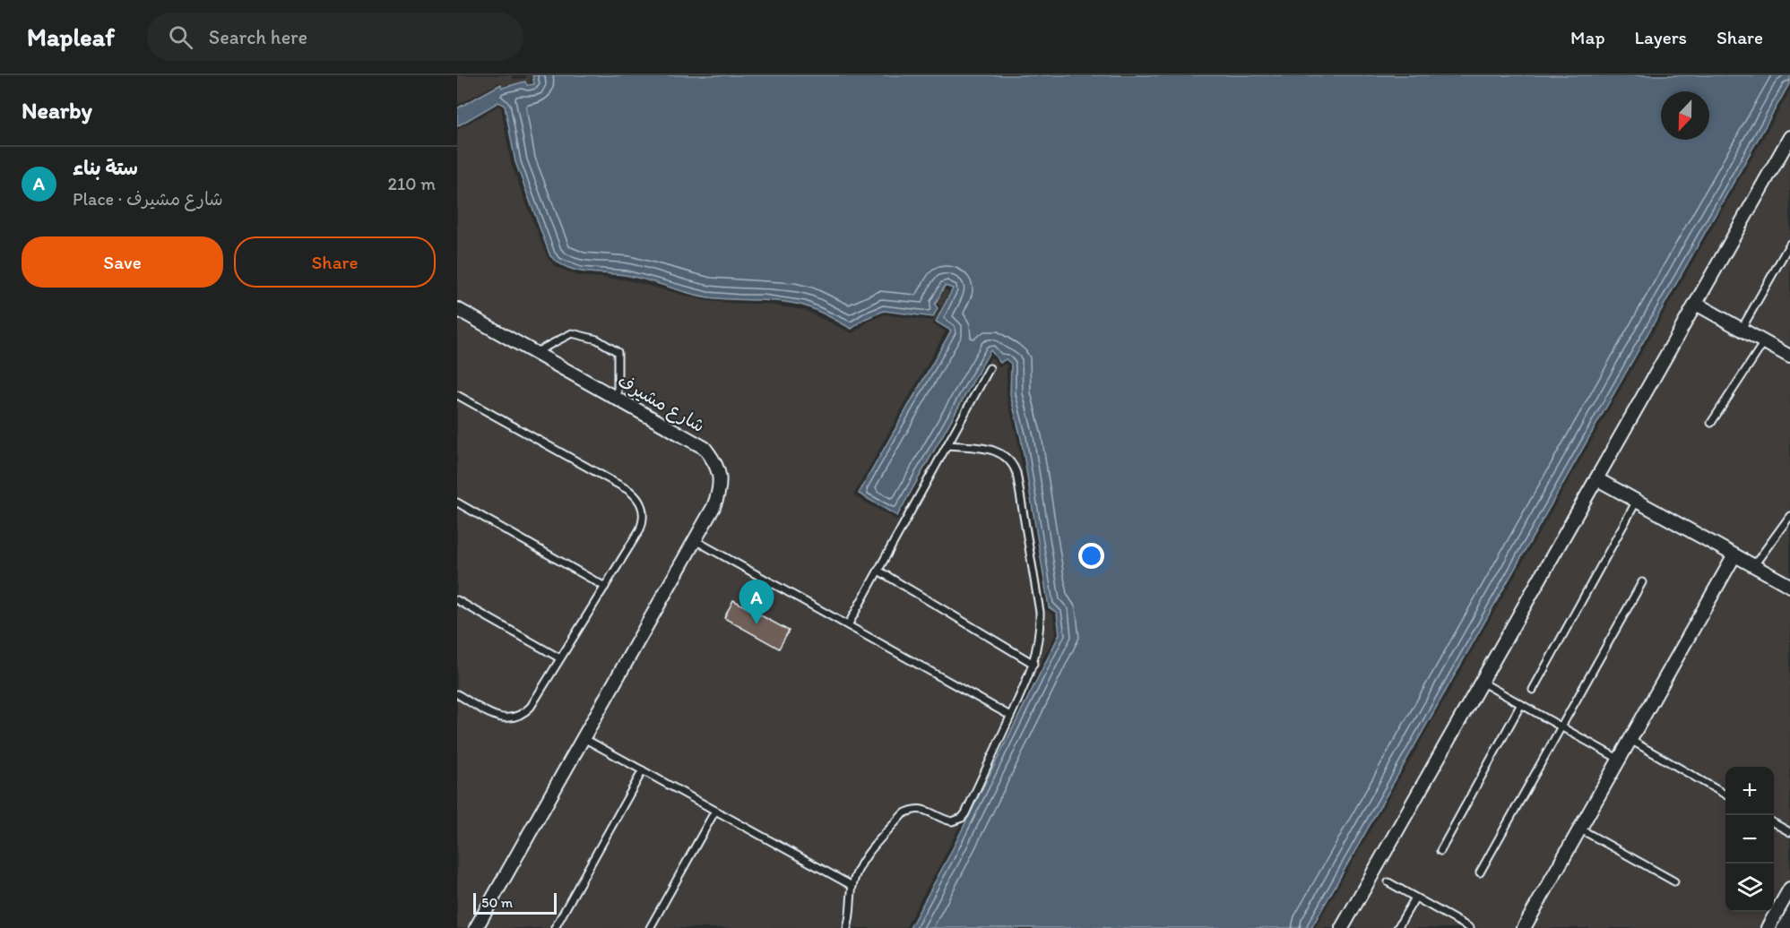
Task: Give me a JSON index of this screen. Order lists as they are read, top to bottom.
{
  "streets": {
    "street": ["شارع مشيرف"]
  },
  "scale_bar": "50 m",
  "north": "bottom",
  "page": {
    "header": "Mapleaf",
    "search": "Search here",
    "nav": ["Map", "Layers", "Share"],
    "heading": "Nearby",
    "list": [
      {
        "mark": "A",
        "name": "ستة بناء",
        "note": "Place · شارع مشيرف",
        "value": "210 m"
      }
    ],
    "buttons": ["Save", "Share"],
    "pins": "A",
    "map_buttons": ["+", "−"],
    "scale": "50 m"
  }
}
